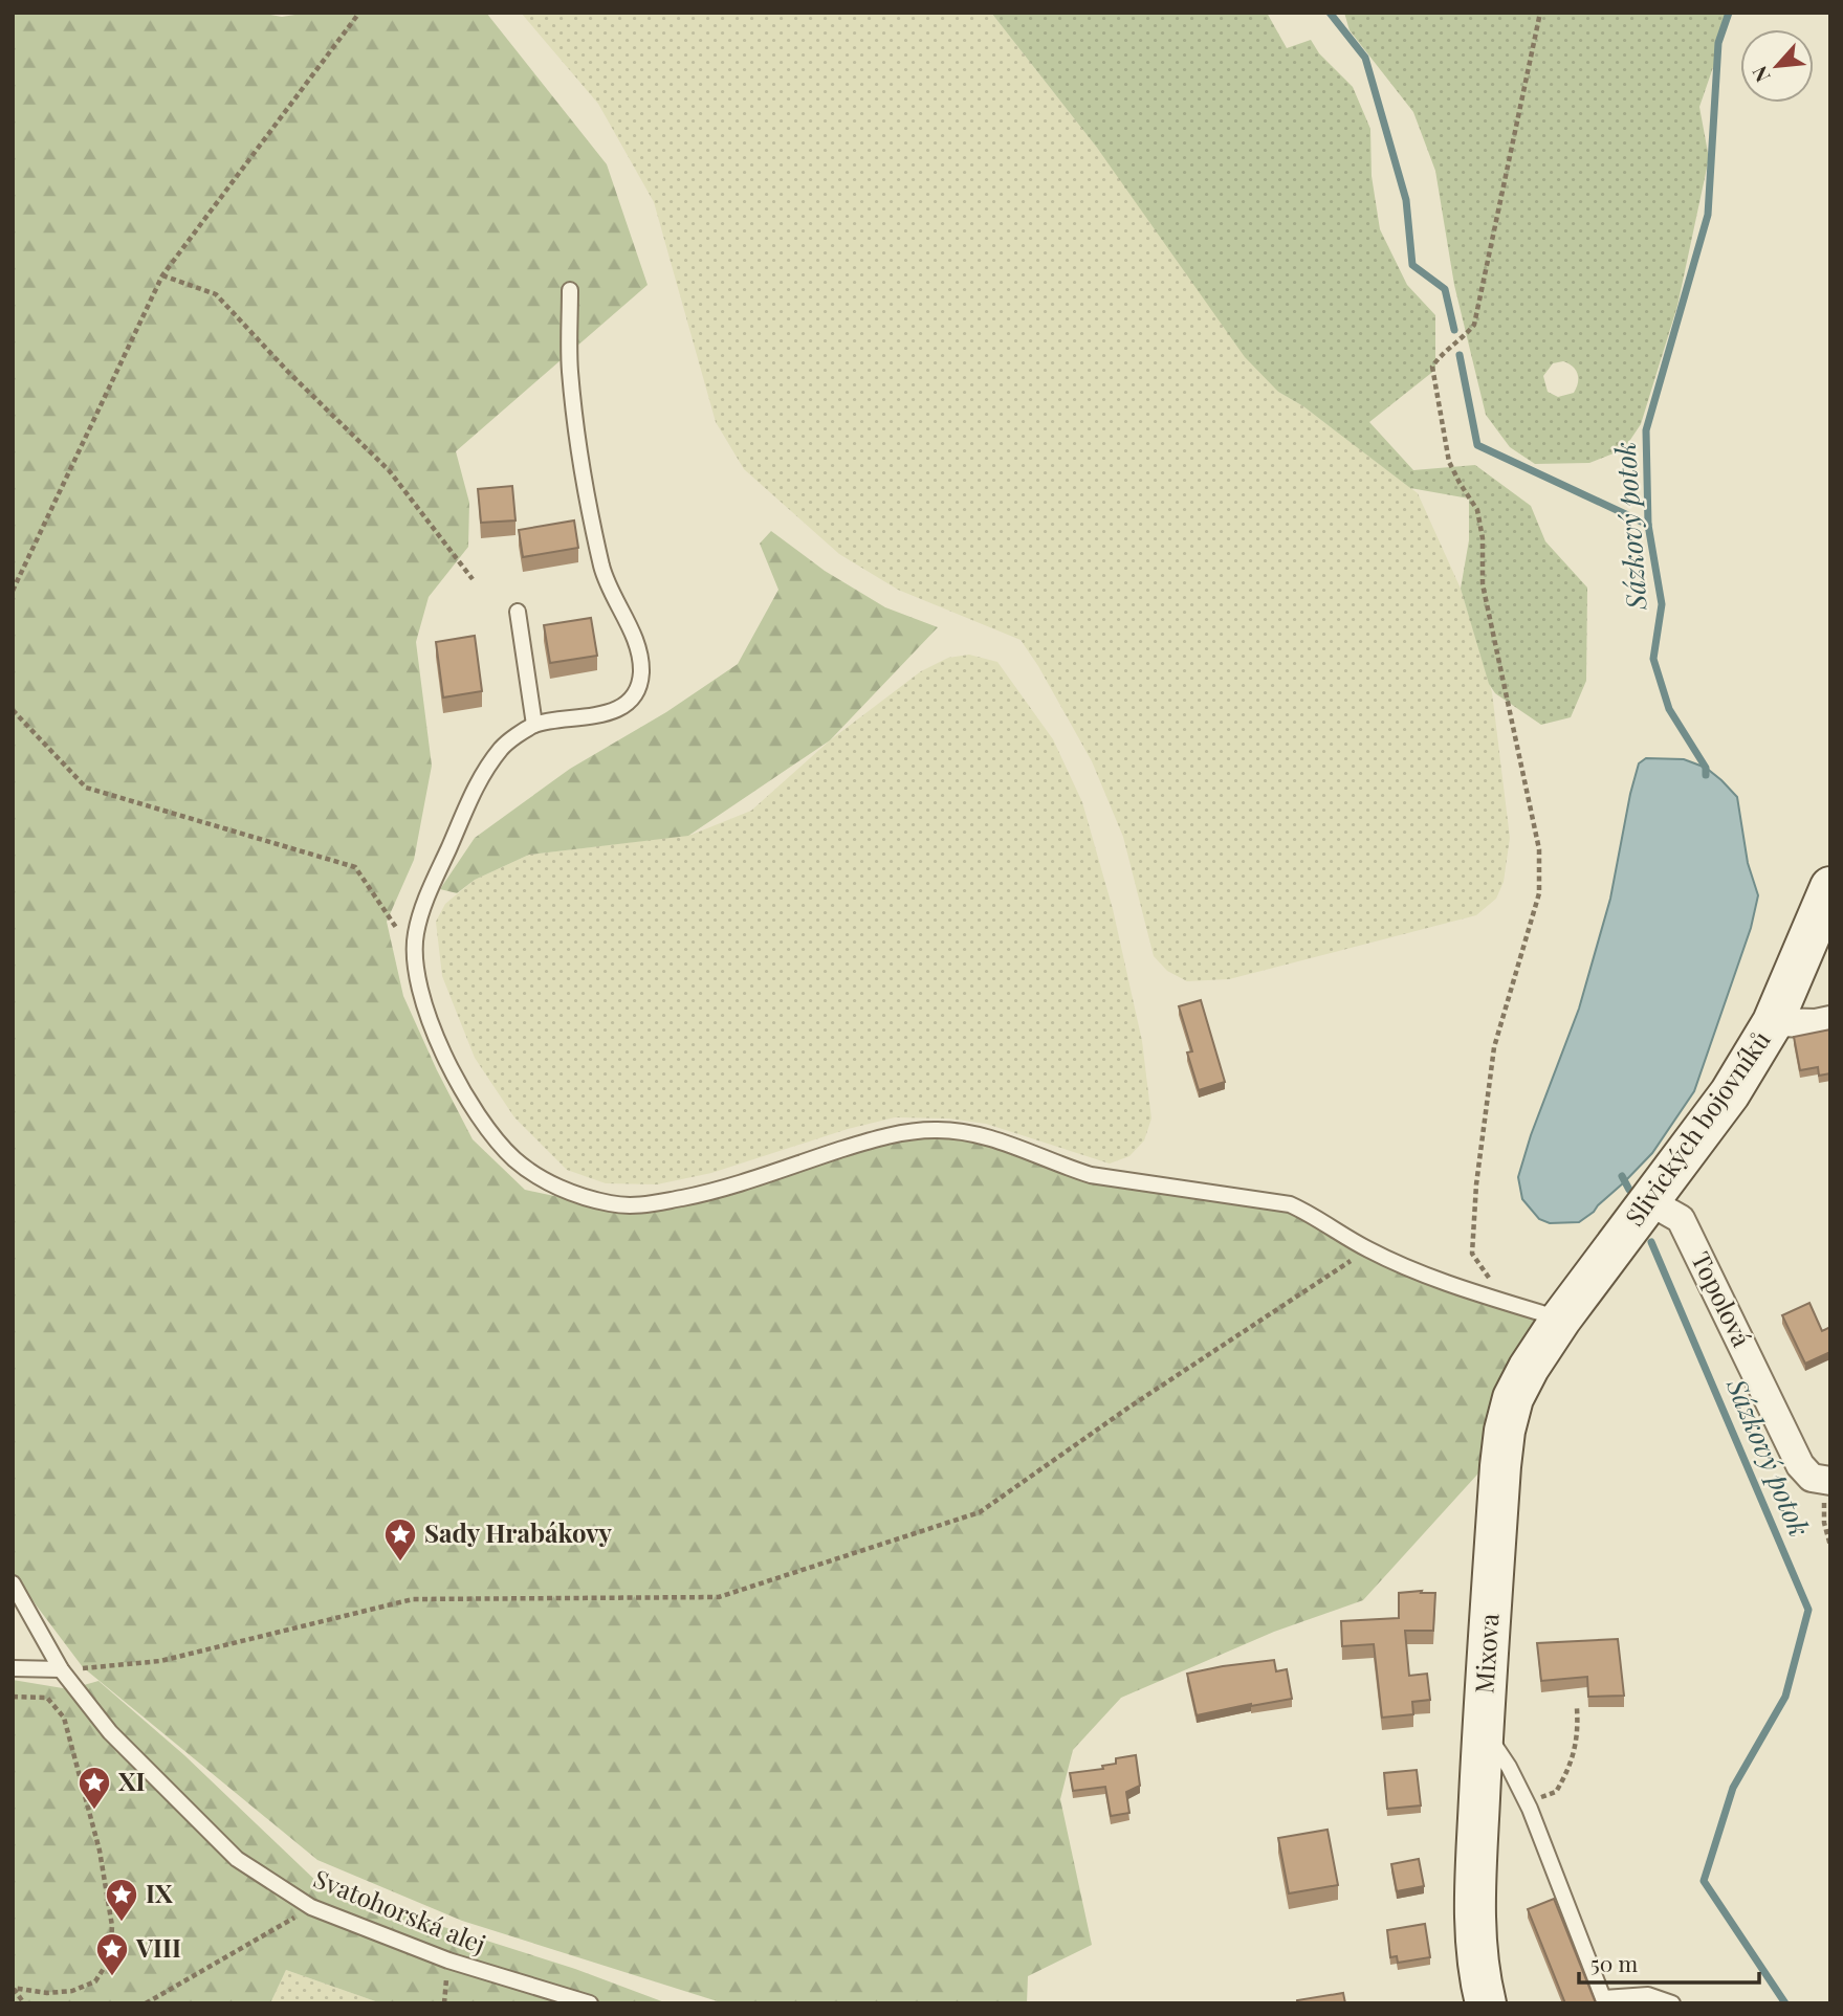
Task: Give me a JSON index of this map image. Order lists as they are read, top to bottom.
{
  "streets": {
    "street": ["Slivických bojovníků", "Topolová", "Mixova"],
    "lane": ["Svatohorská alej"]
  },
  "crossings": [
    ["Slivických bojovníků", "Topolová"],
    ["Slivických bojovníků", "Mixova"]
  ],
  "water": ["Sázkový potok"],
  "places": {
    "place": [
      "Sady Hrabákovy",
      "XI",
      "IX",
      "VIII"
    ]
  },
  "scale_bar": "50 m",
  "north": "bottom left"
}
